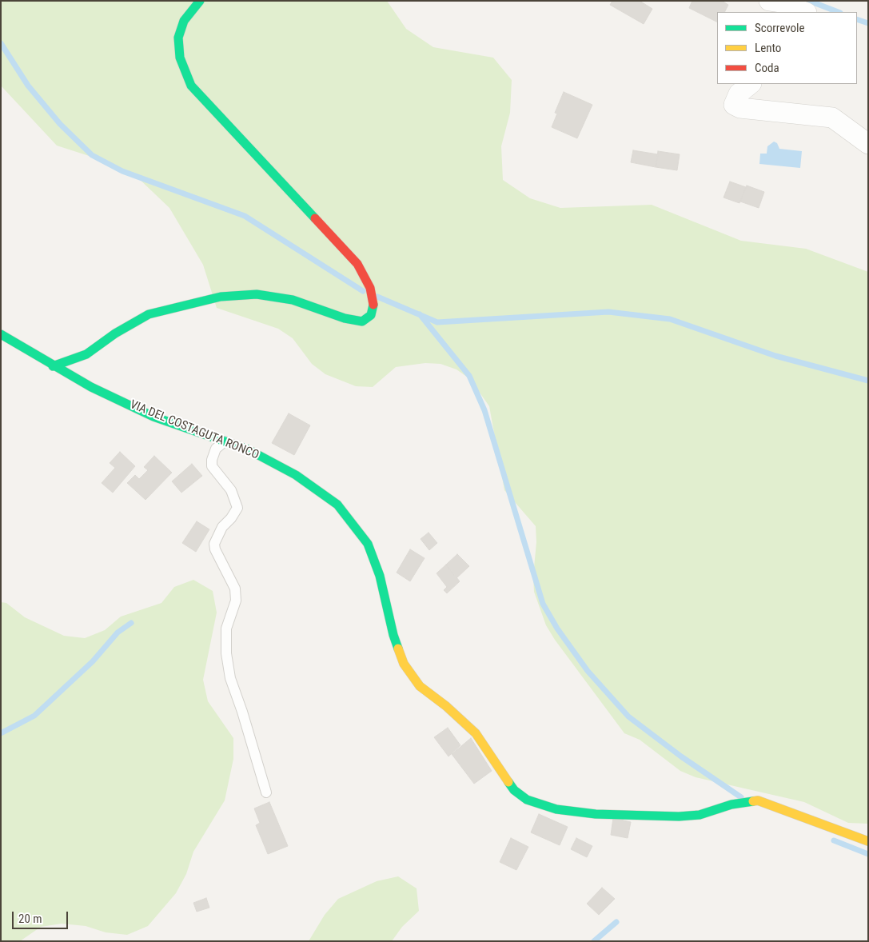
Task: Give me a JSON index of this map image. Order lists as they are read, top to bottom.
{
  "streets": {
    "street": ["VIA DEL COSTAGUTA RONCO"]
  },
  "legend": ["Scorrevole", "Lento", "Coda"],
  "scale_bar": "20 m"
}
